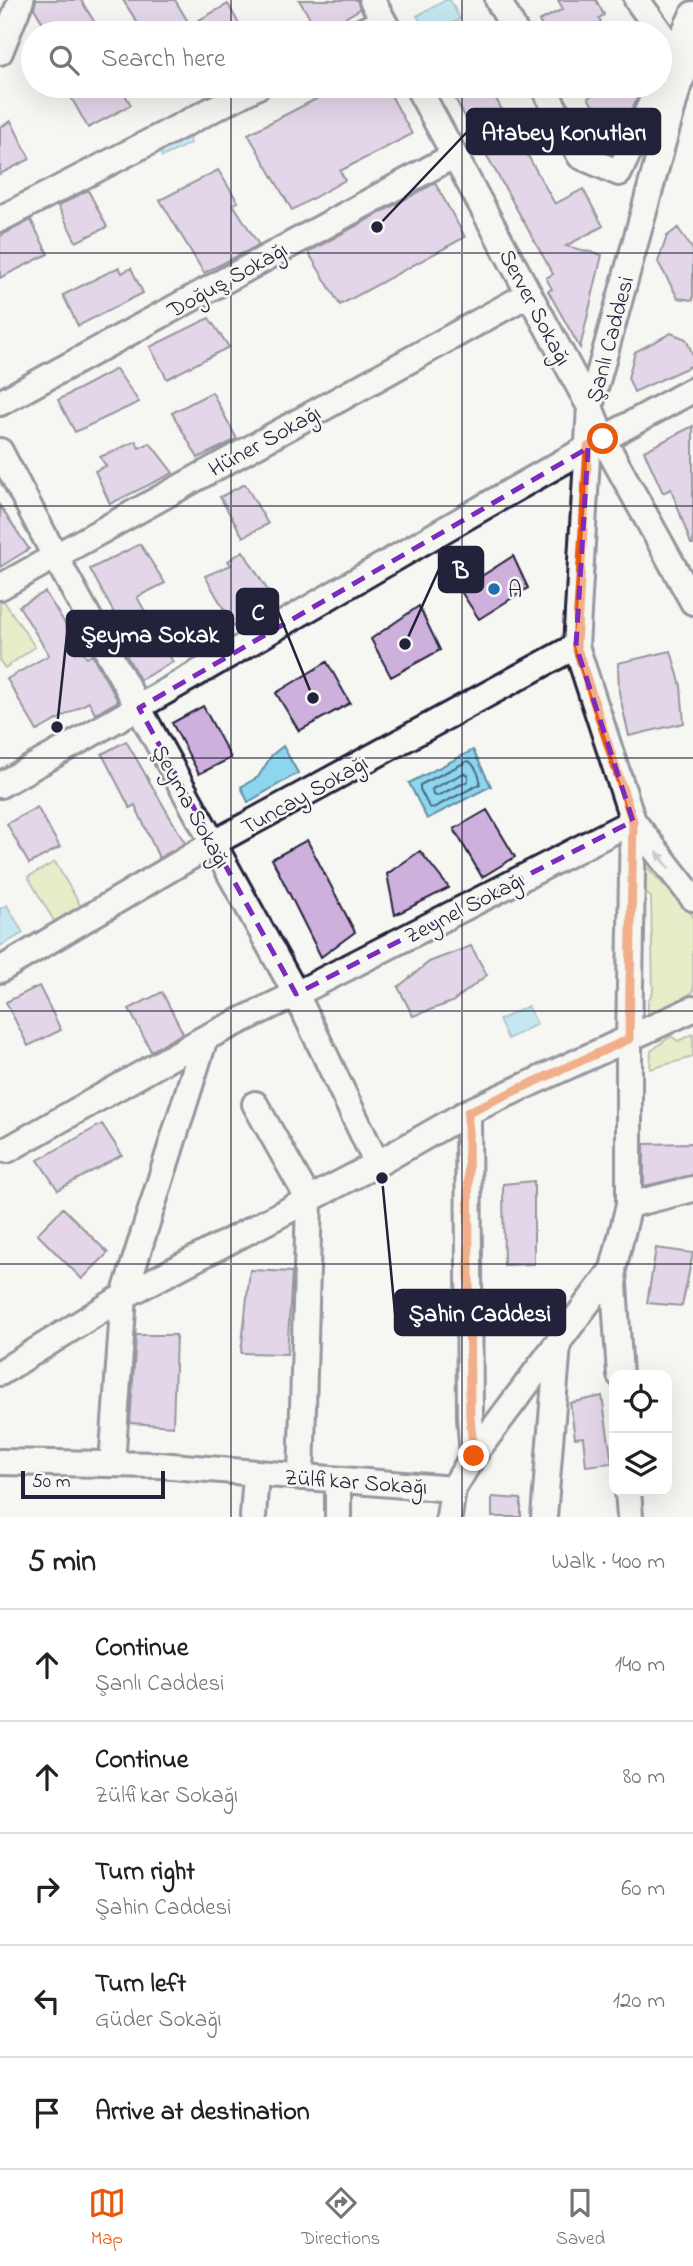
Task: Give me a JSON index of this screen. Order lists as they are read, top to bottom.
{
  "streets": {
    "street": [
      "Doğuş Sokağı",
      "Server Sokağı",
      "Şanlı Caddesi",
      "Hüner Sokağı",
      "Tuncay Sokağı",
      "Şeyma Sokağı",
      "Zeynel Sokağı",
      "Zülfikar Sokağı"
    ]
  },
  "crossings": [
    ["Doğuş Sokağı", "Server Sokağı"],
    ["Server Sokağı", "Şanlı Caddesi"],
    ["Server Sokağı", "Hüner Sokağı"],
    ["Şanlı Caddesi", "Tuncay Sokağı"],
    ["Şanlı Caddesi", "Zeynel Sokağı"],
    ["Şanlı Caddesi", "Zülfikar Sokağı"],
    ["Hüner Sokağı", "Şeyma Sokağı"],
    ["Tuncay Sokağı", "Şeyma Sokağı"],
    ["Şeyma Sokağı", "Zeynel Sokağı"],
    ["Zeynel Sokağı", "Zülfikar Sokağı"]
  ],
  "places": [
    "Atabey Konutları",
    "A",
    "B",
    "C",
    "Şeyma Sokak",
    "Şahin Caddesi"
  ],
  "scale_bar": "50 m",
  "page": {
    "search": "Search here",
    "scale": "50 m",
    "heading": ["5 min", "Walk · 400 m"],
    "list": [
      ["Continue", "Şanlı Caddesi", "140 m"],
      ["Continue", "Zülfikar Sokağı", "80 m"],
      ["Turn right", "Şahin Caddesi", "60 m"],
      ["Turn left", "Güder Sokağı", "120 m"],
      "Arrive at destination"
    ],
    "nav": ["Map", "Directions", "Saved"]
  }
}
